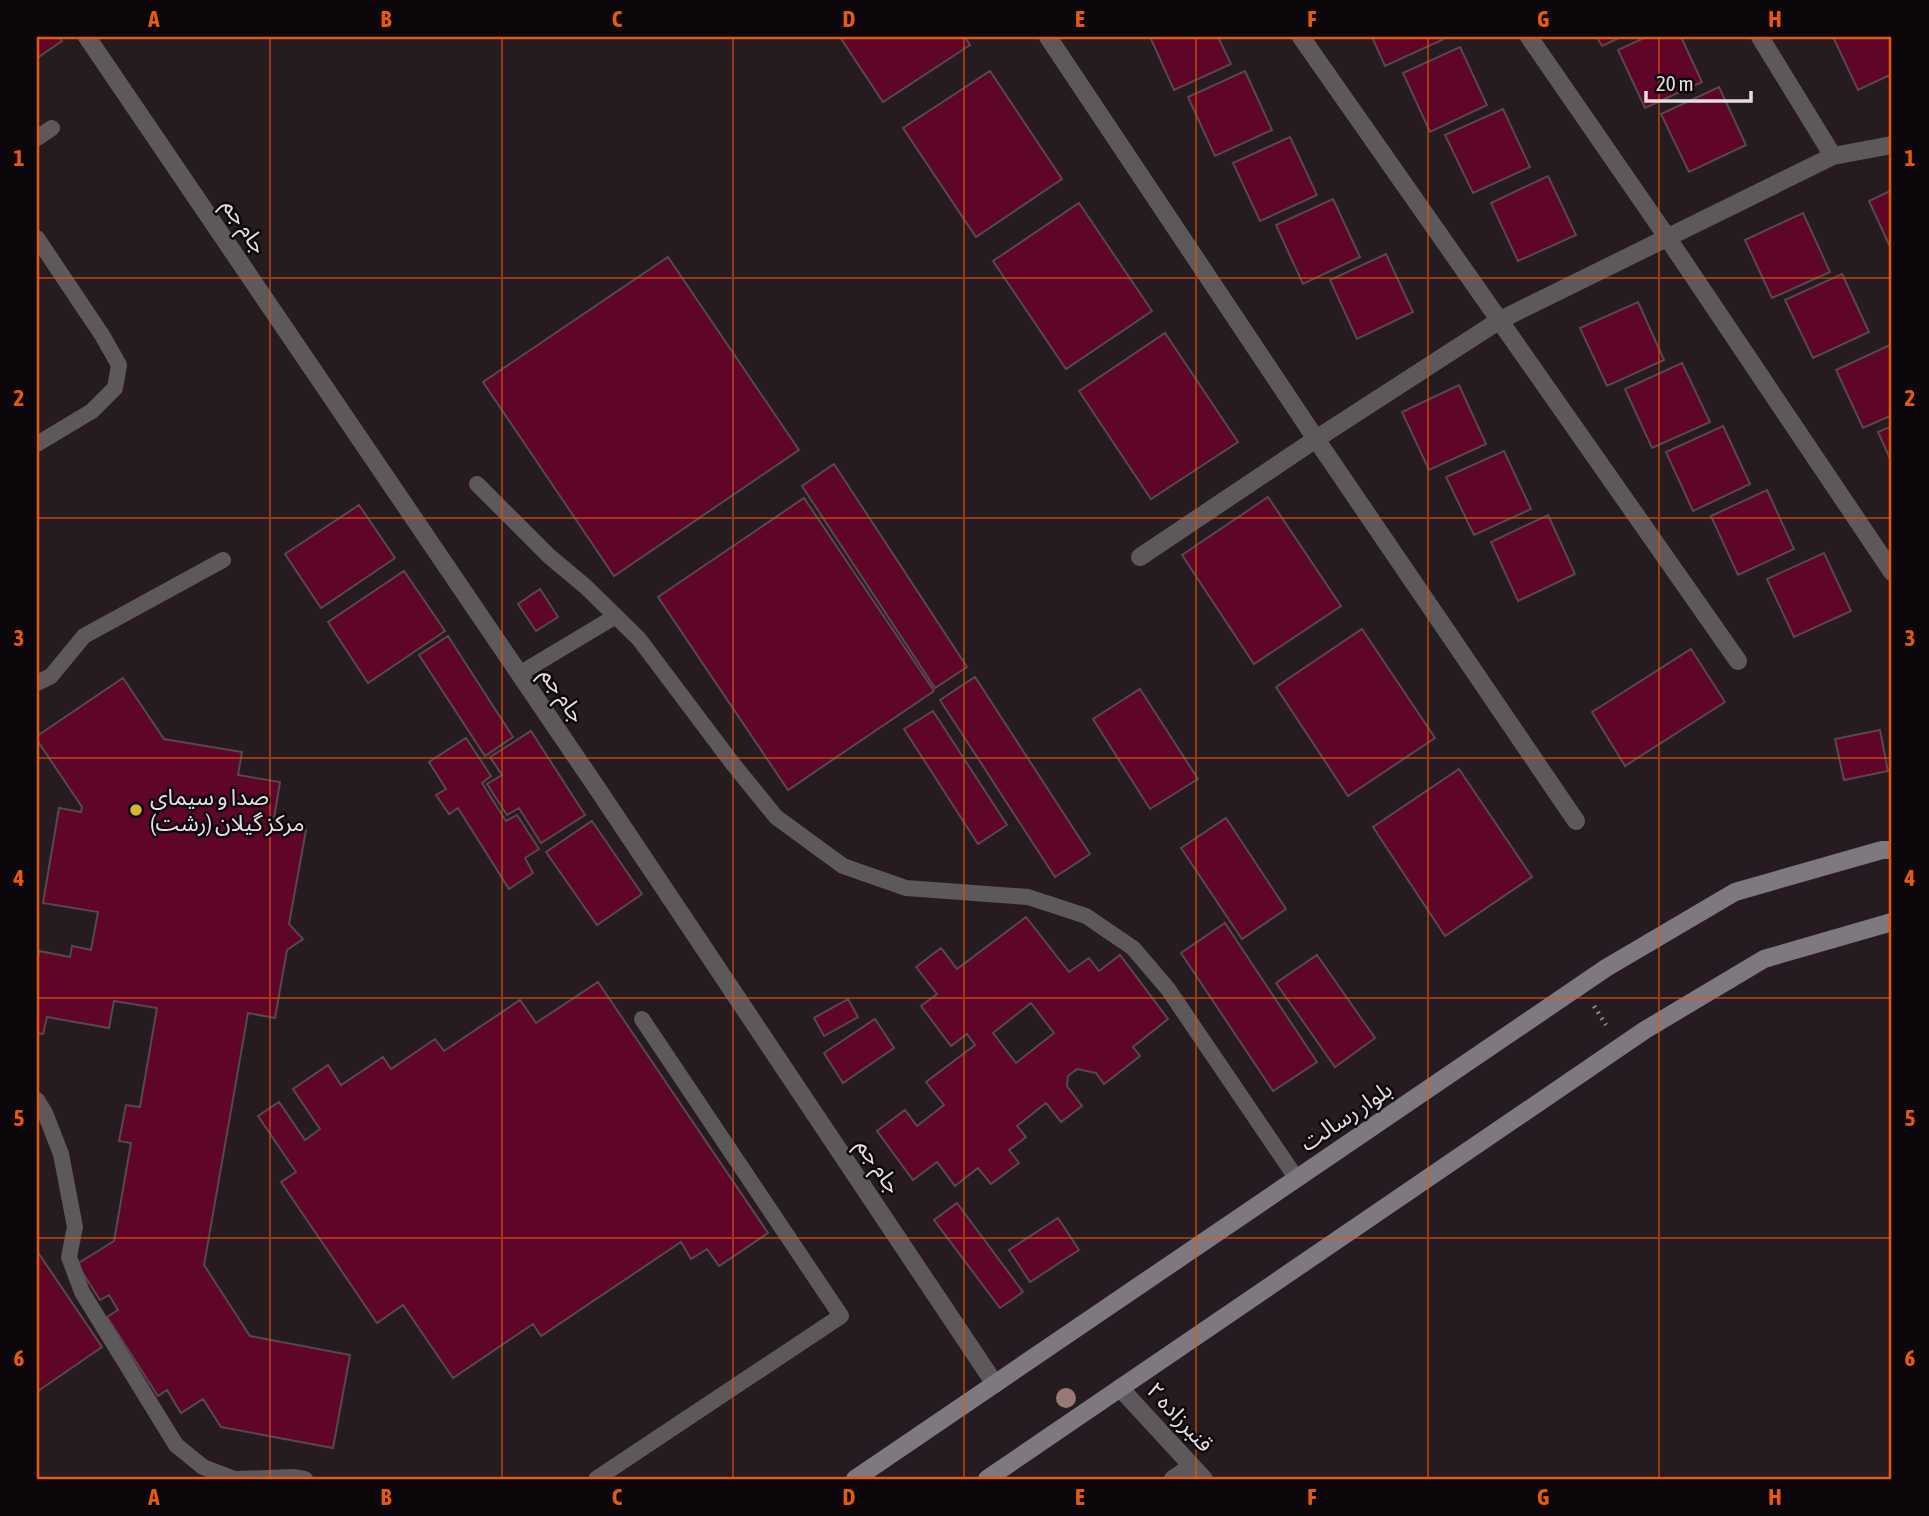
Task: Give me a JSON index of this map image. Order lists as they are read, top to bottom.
{
  "streets": {
    "main road": ["بلوار رسالت"],
    "street": ["جام جم", "قنبرزاده ۲"]
  },
  "crossings": [
    ["جام جم", "بلوار رسالت"]
  ],
  "places": ["صدا و سیمای مرکز گیلان (رشت)"],
  "scale_bar": "20 m",
  "grid": {
    "columns": [
      "A",
      "B",
      "C",
      "D",
      "E",
      "F",
      "G",
      "H"
    ],
    "rows": [
      "1",
      "2",
      "3",
      "4",
      "5",
      "6"
    ]
  }
}
